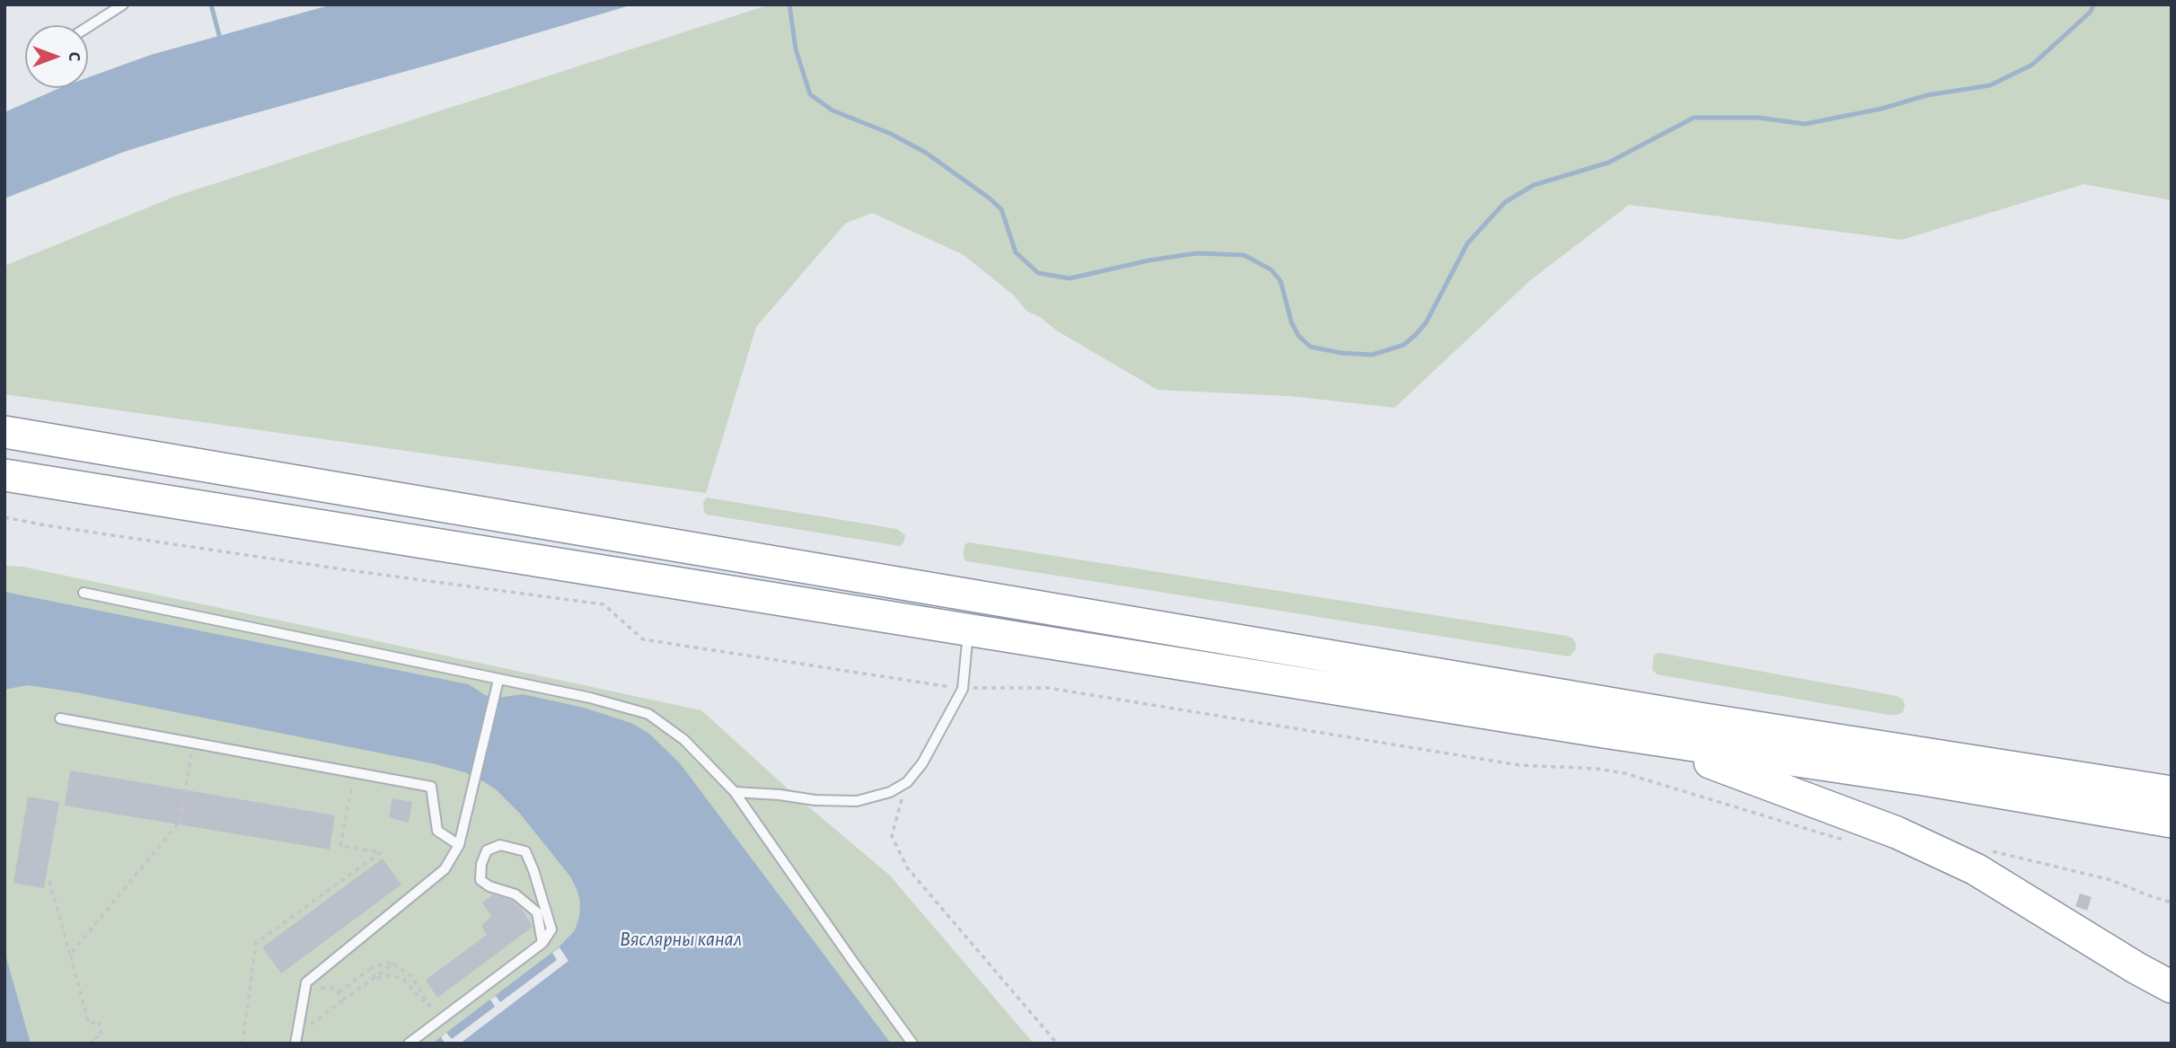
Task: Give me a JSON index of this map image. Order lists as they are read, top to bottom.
{
  "water": ["Вяслярны канал"],
  "north": "right"
}
